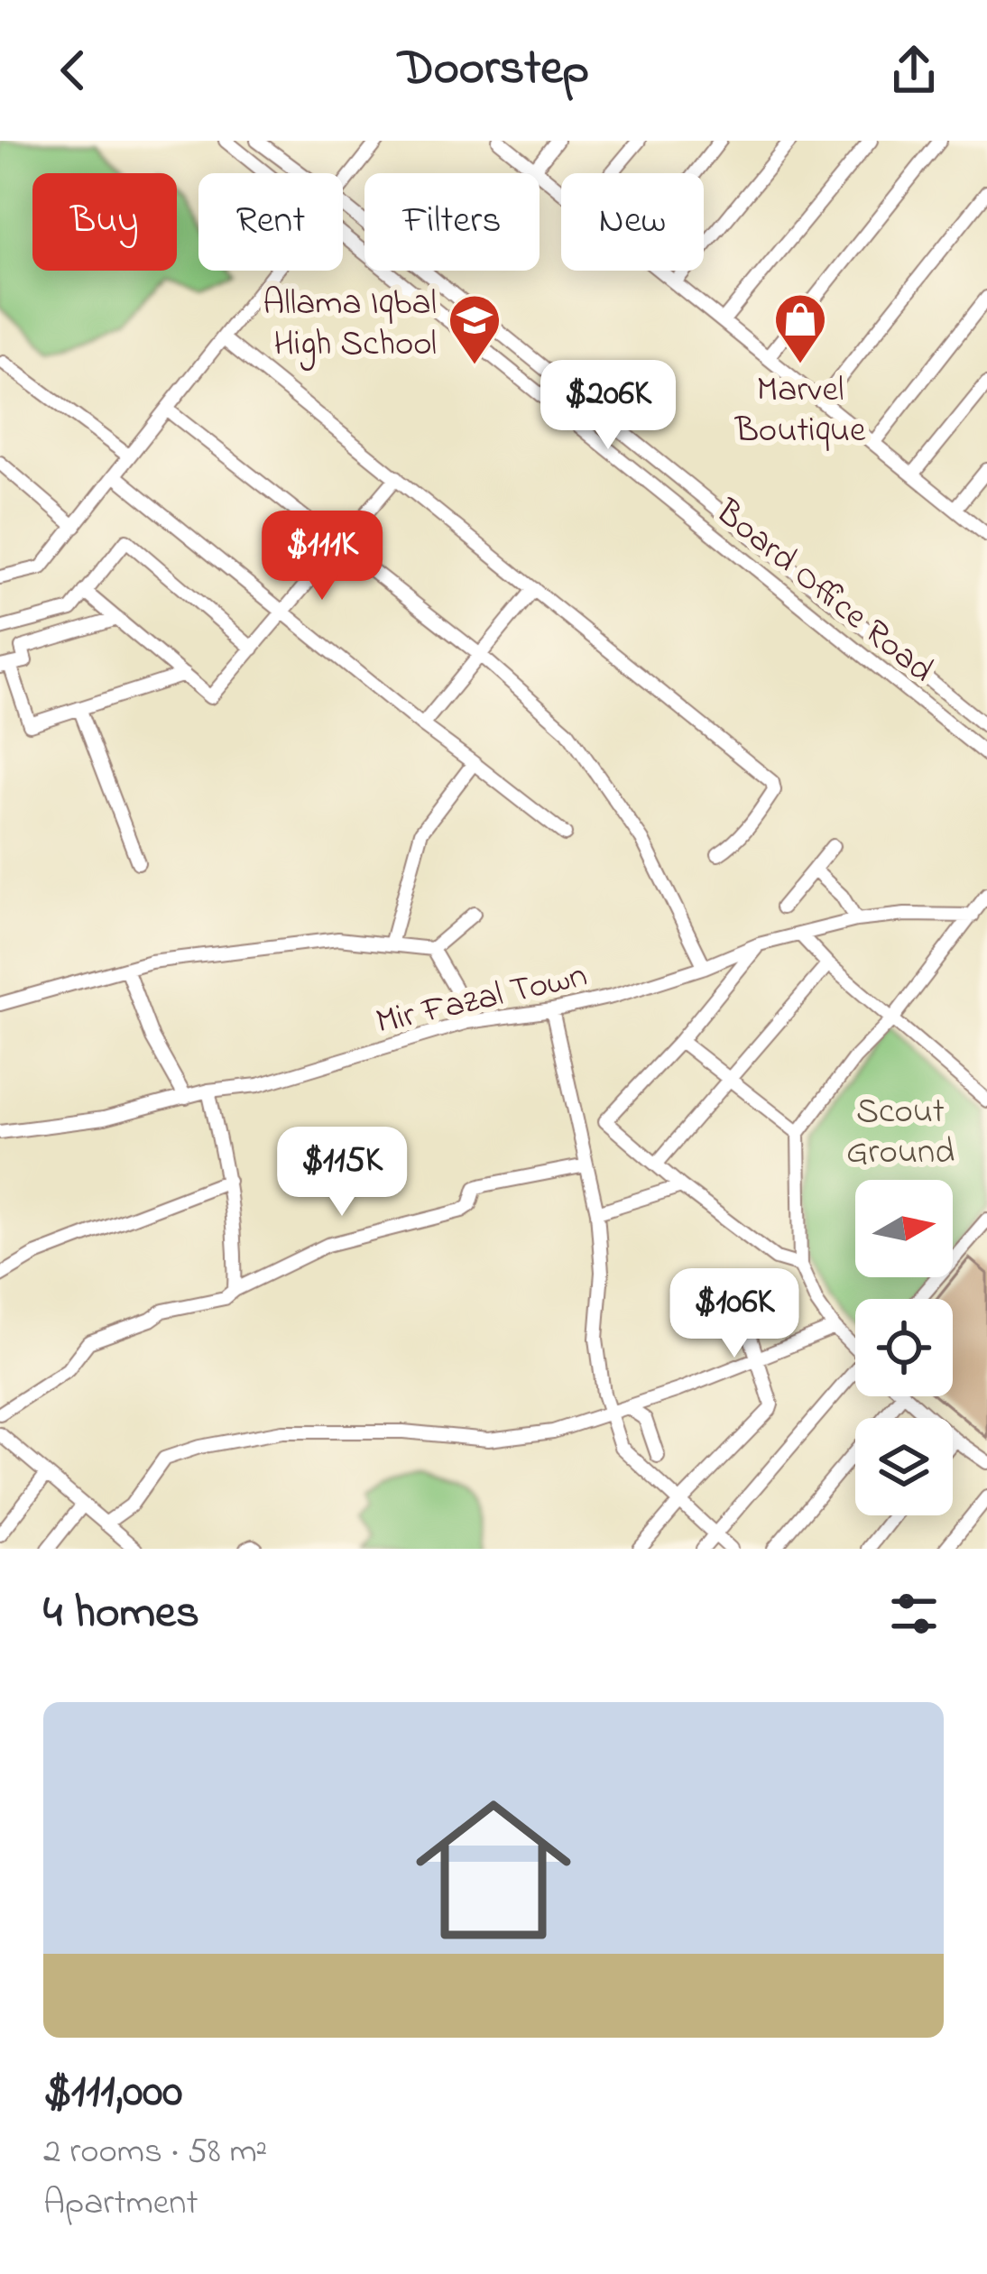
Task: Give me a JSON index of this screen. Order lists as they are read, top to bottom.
{
  "streets": {
    "street": ["Board Office Road", "Mir Fazal Town"]
  },
  "parks": ["Scout Ground"],
  "places": {
    "shop": ["Marvel Boutique"],
    "school or university": ["Allama Iqbal High School"]
  },
  "north": "right",
  "page": {
    "header": "Doorstep",
    "chip": [
      "Buy",
      "Rent",
      "Filters",
      "New"
    ],
    "price": [
      "$206K",
      "$111K",
      "$115K",
      "$106K"
    ],
    "heading": "4 homes",
    "list": [
      {
        "name": "$111,000",
        "note": "2 rooms · 58 m² · Apartment"
      }
    ]
  }
}
